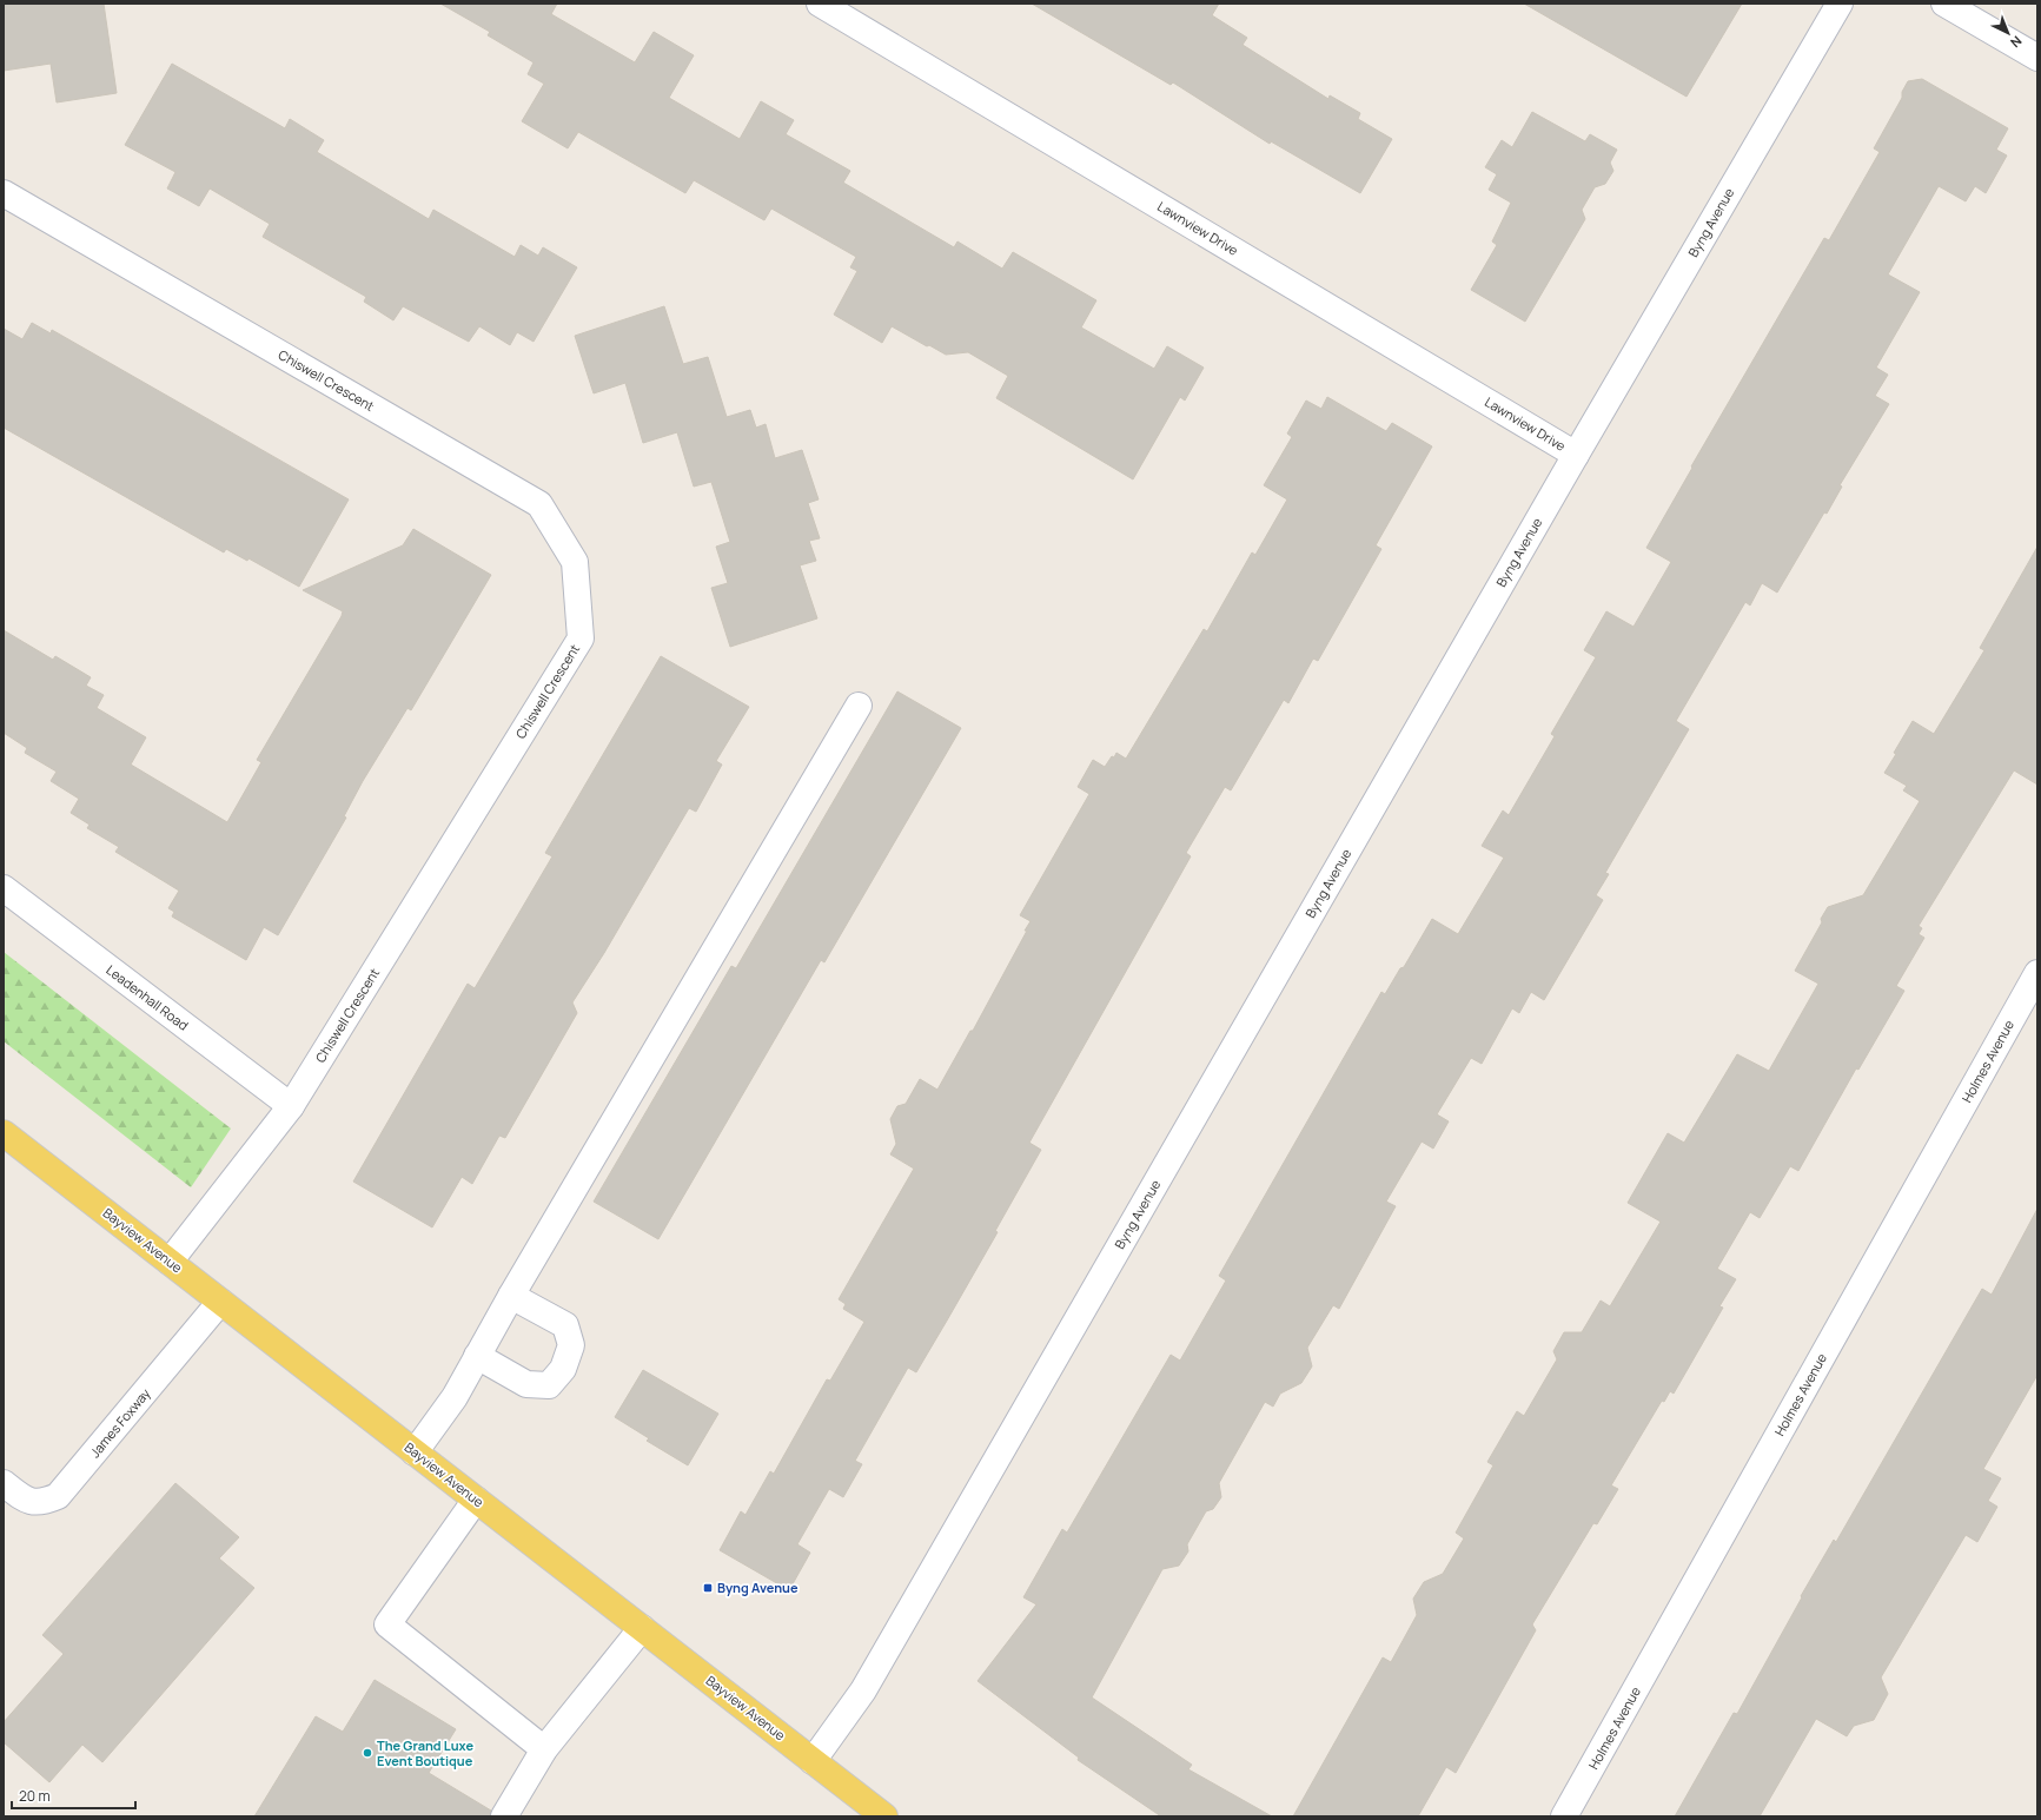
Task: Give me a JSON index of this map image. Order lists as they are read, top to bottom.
{
  "streets": {
    "main road": ["Bayview Avenue"],
    "street": [
      "Byng Avenue",
      "Lawnview Drive",
      "Chiswell Crescent",
      "Leadenhall Road",
      "Holmes Avenue",
      "James Foxway"
    ]
  },
  "crossings": [
    ["Byng Avenue", "Lawnview Drive"],
    ["Byng Avenue", "Bayview Avenue"],
    ["Chiswell Crescent", "Leadenhall Road"],
    ["Chiswell Crescent", "Bayview Avenue"],
    ["Bayview Avenue", "James Foxway"]
  ],
  "places": {
    "transit": ["Byng Avenue"],
    "other": ["The Grand Luxe Event Boutique"]
  },
  "scale_bar": "20 m",
  "north": "bottom right"
}
